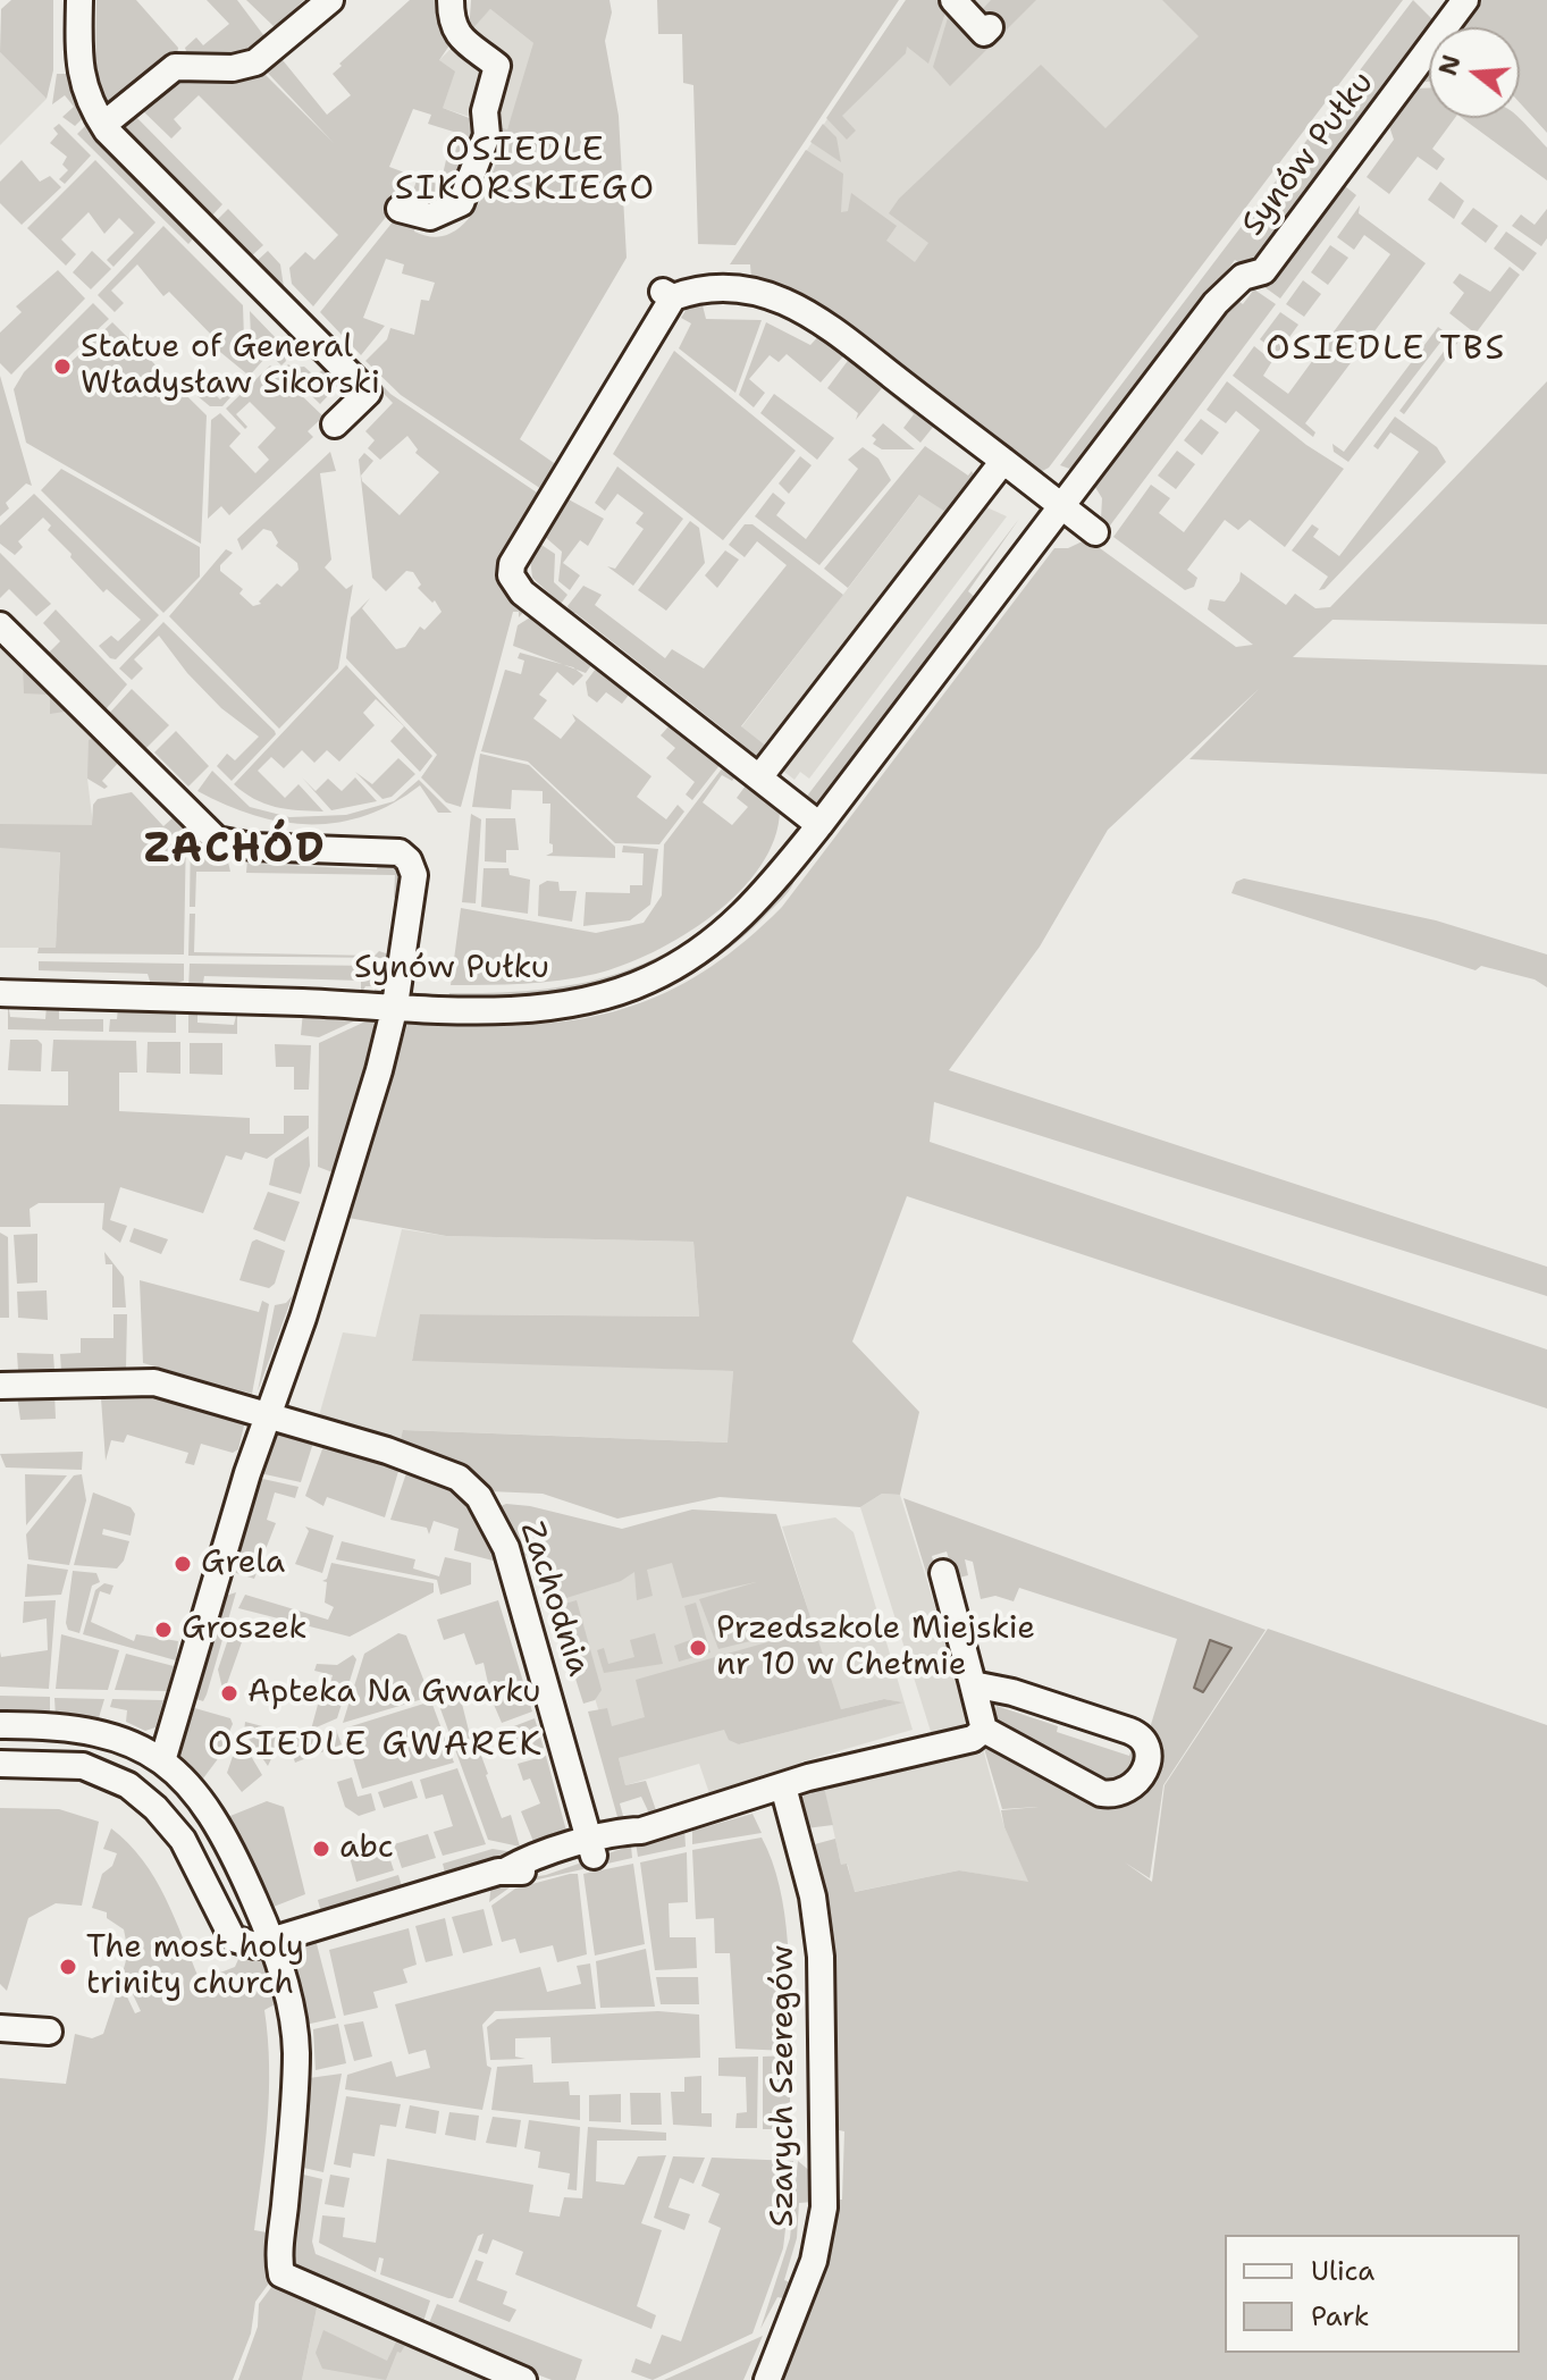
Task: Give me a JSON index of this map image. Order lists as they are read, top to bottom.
{
  "streets": {
    "street": ["Synów Pułku", "Zachodnia", "Szarych Szeregów"]
  },
  "districts": [
    "OSIEDLE SIKORSKIEGO",
    "OSIEDLE TBS",
    "ZACHÓD",
    "OSIEDLE GWAREK"
  ],
  "places": [
    "Statue of General Władysław Sikorski",
    "Grela",
    "Groszek",
    "Przedszkole Miejskie nr 10 w Chełmie",
    "Apteka Na Gwarku",
    "abc",
    "The most holy trinity church"
  ],
  "legend": ["Ulica", "Park"],
  "north": "left"
}
